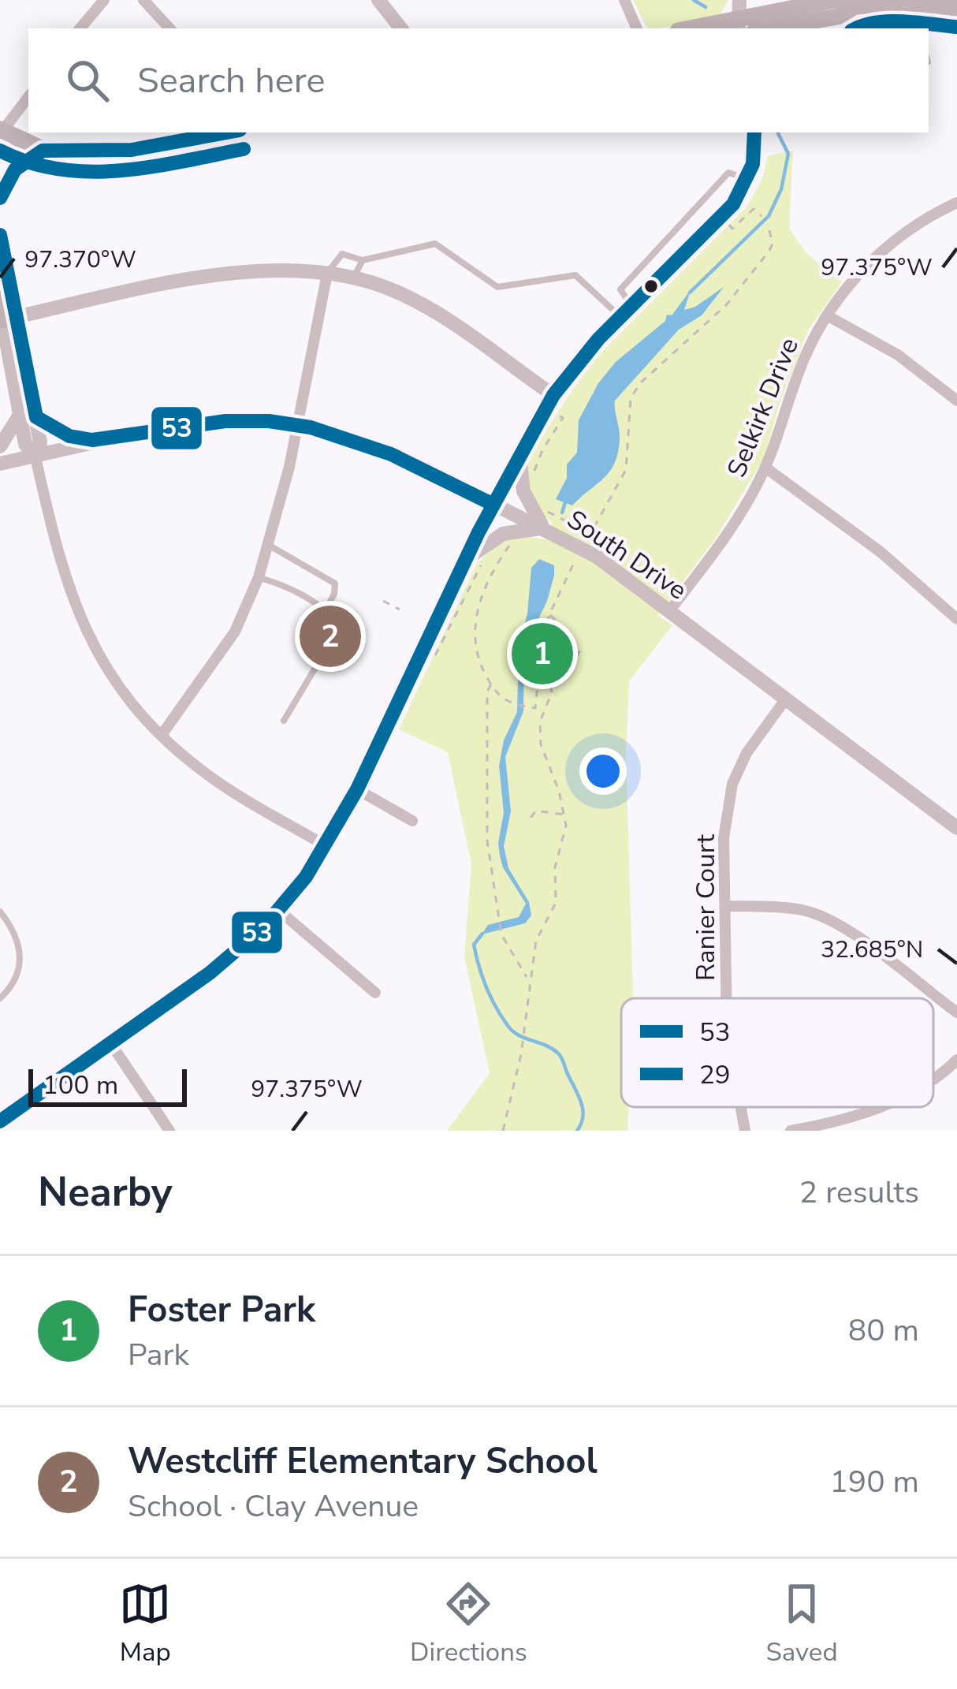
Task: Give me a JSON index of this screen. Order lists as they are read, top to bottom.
{
  "streets": {
    "street": ["Selkirk Drive", "South Drive", "Ranier Court"]
  },
  "crossings": [
    ["Selkirk Drive", "South Drive"],
    ["South Drive", "Ranier Court"]
  ],
  "lines": ["transit line 29", "transit line 53"],
  "legend": ["53", "29"],
  "scale_bar": "100 m",
  "page": {
    "search": "Search here",
    "pins": ["2", "1"],
    "scale": "100 m",
    "heading": ["Nearby", "2 results"],
    "list": [
      {
        "mark": "1",
        "name": "Foster Park",
        "note": "Park",
        "value": "80 m"
      },
      {
        "mark": "2",
        "name": "Westcliff Elementary School",
        "note": "School · Clay Avenue",
        "value": "190 m"
      }
    ],
    "nav": ["Map", "Directions", "Saved"]
  },
  "coordinates": ["97.370°W", "97.375°W", "32.685°N"]
}
